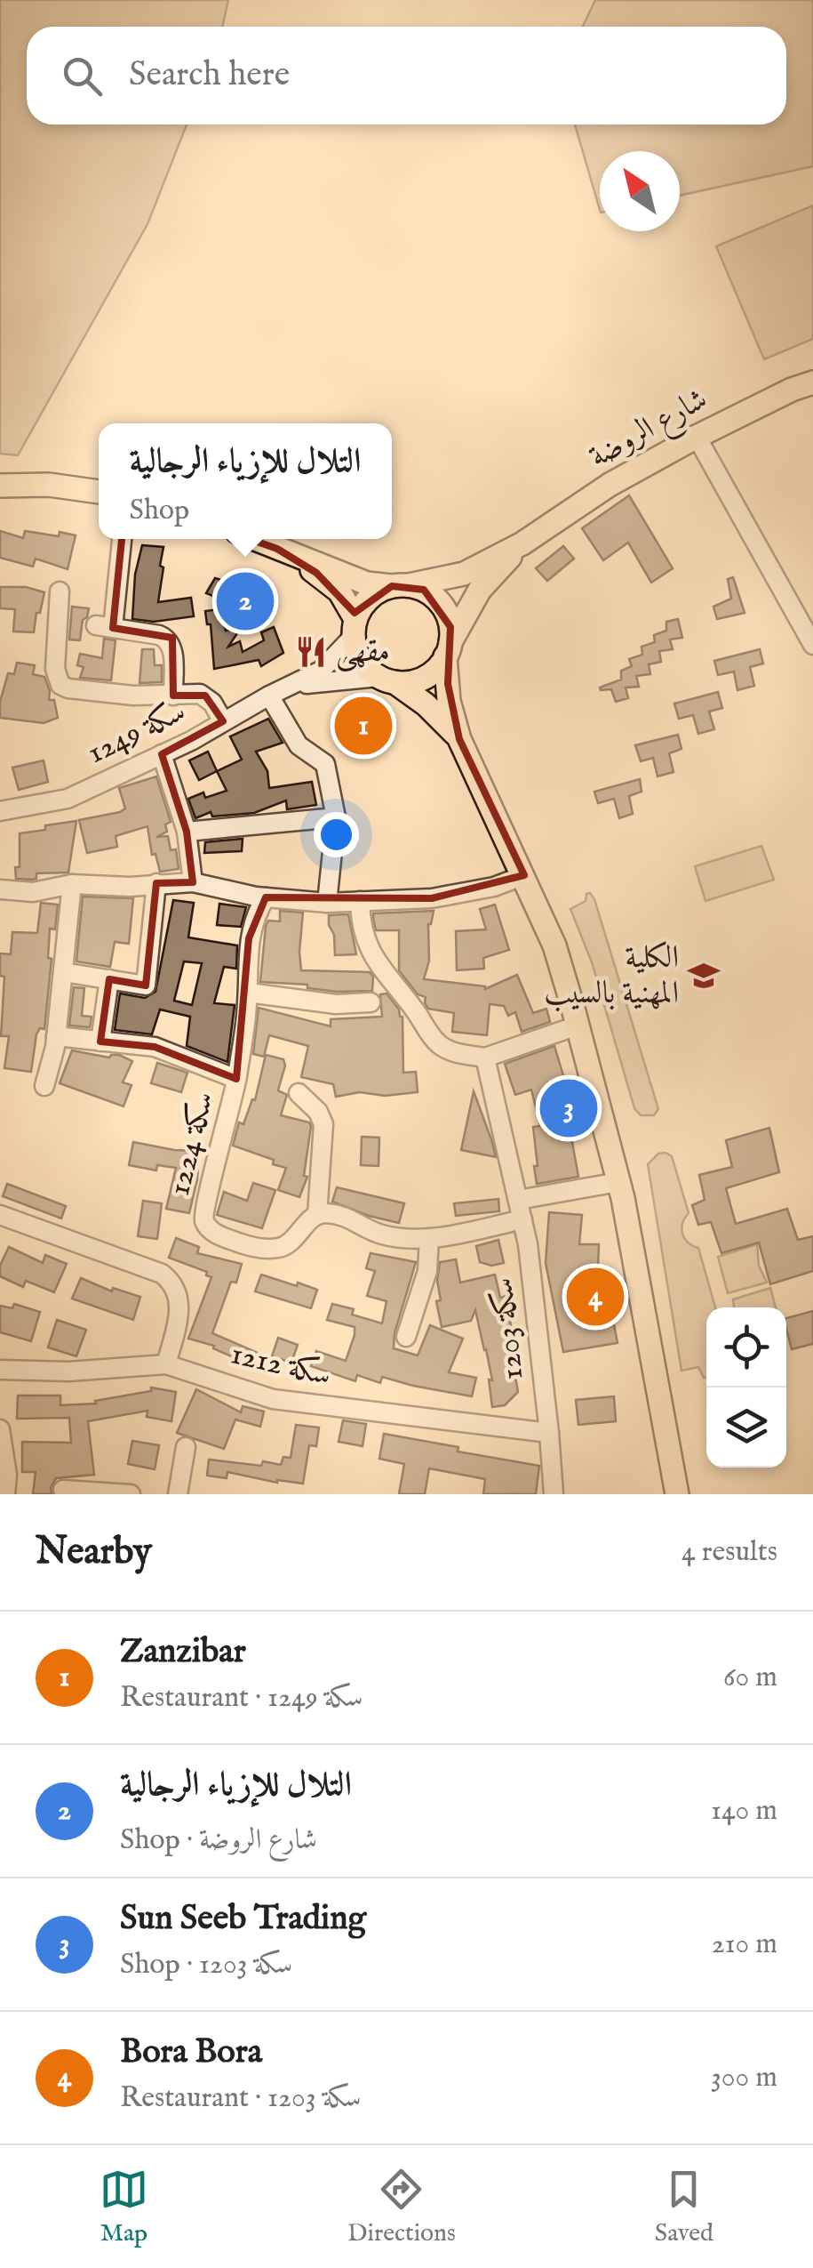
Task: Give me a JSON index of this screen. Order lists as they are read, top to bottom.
{
  "streets": {
    "main road": ["شارع الروضة"],
    "street": [
      "سكة 1249",
      "سكة 1224",
      "سكة 1203",
      "سكة 1212"
    ]
  },
  "crossings": [
    ["شارع الروضة", "سكة 1249"],
    ["سكة 1203", "سكة 1212"]
  ],
  "places": {
    "restaurant": ["مقهى"],
    "school or university": ["الكلية المهنية بالسيب"]
  },
  "north": "top left",
  "page": {
    "search": "Search here",
    "popup": ["التلال للإزياء الرجالية", "Shop"],
    "pins": [
      "2",
      "1",
      "3",
      "4"
    ],
    "heading": ["Nearby", "4 results"],
    "list": [
      {
        "mark": "1",
        "name": "Zanzibar",
        "note": "Restaurant · سكة 1249",
        "value": "60 m"
      },
      {
        "mark": "2",
        "name": "التلال للإزياء الرجالية",
        "note": "Shop · شارع الروضة",
        "value": "140 m"
      },
      {
        "mark": "3",
        "name": "Sun Seeb Trading",
        "note": "Shop · سكة 1203",
        "value": "210 m"
      },
      {
        "mark": "4",
        "name": "Bora Bora",
        "note": "Restaurant · سكة 1203",
        "value": "300 m"
      }
    ],
    "nav": ["Map", "Directions", "Saved"]
  }
}
